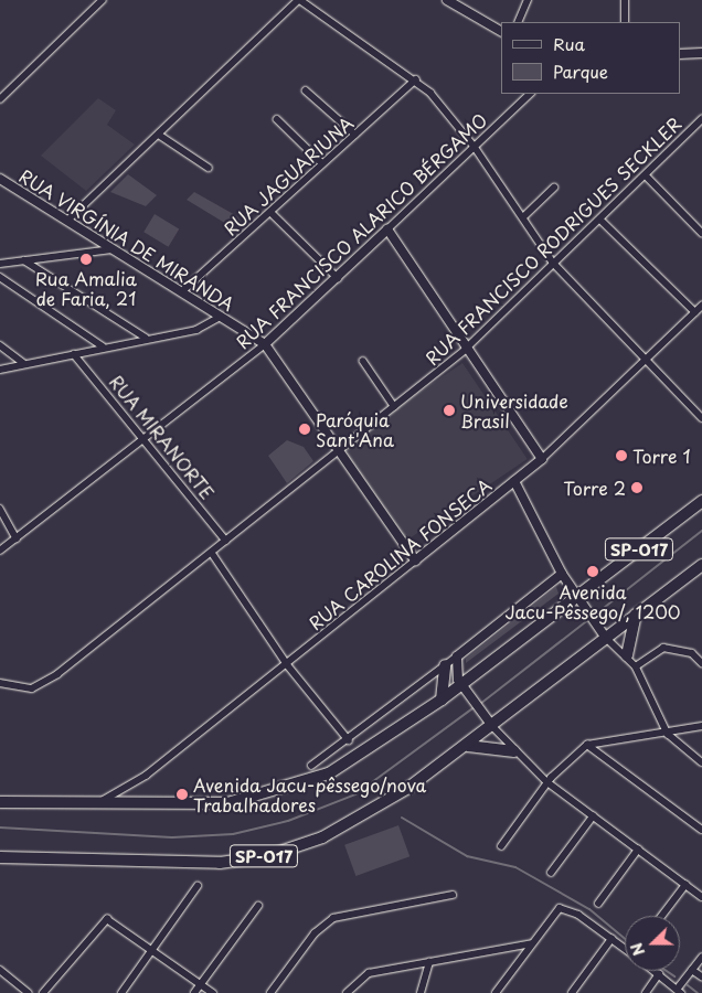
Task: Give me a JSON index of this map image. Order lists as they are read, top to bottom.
{
  "streets": {
    "highway": ["SP-017"],
    "street": [
      "RUA JAGUARIUNA",
      "RUA FRANCISCO ALARICO BÉRGAMO",
      "RUA VIRGÍNIA DE MIRANDA",
      "RUA FRANCISCO RODRIGUES SECKLER",
      "RUA MIRANORTE",
      "RUA CAROLINA FONSECA"
    ]
  },
  "crossings": [
    ["RUA JAGUARIUNA", "RUA VIRGÍNIA DE MIRANDA"],
    ["RUA FRANCISCO ALARICO BÉRGAMO", "RUA VIRGÍNIA DE MIRANDA"],
    ["RUA FRANCISCO ALARICO BÉRGAMO", "RUA MIRANORTE"],
    ["RUA FRANCISCO RODRIGUES SECKLER", "RUA MIRANORTE"],
    ["SP-017", "RUA CAROLINA FONSECA"]
  ],
  "places": [
    "Rua Amalia de Faria, 21",
    "Universidade Brasil",
    "Paróquia Sant'Ana",
    "Torre 1",
    "Torre 2",
    "Avenida Jacu-Pêssego/, 1200",
    "Avenida Jacu-pêssego/nova Trabalhadores"
  ],
  "legend": ["Rua", "Parque"],
  "north": "left"
}
